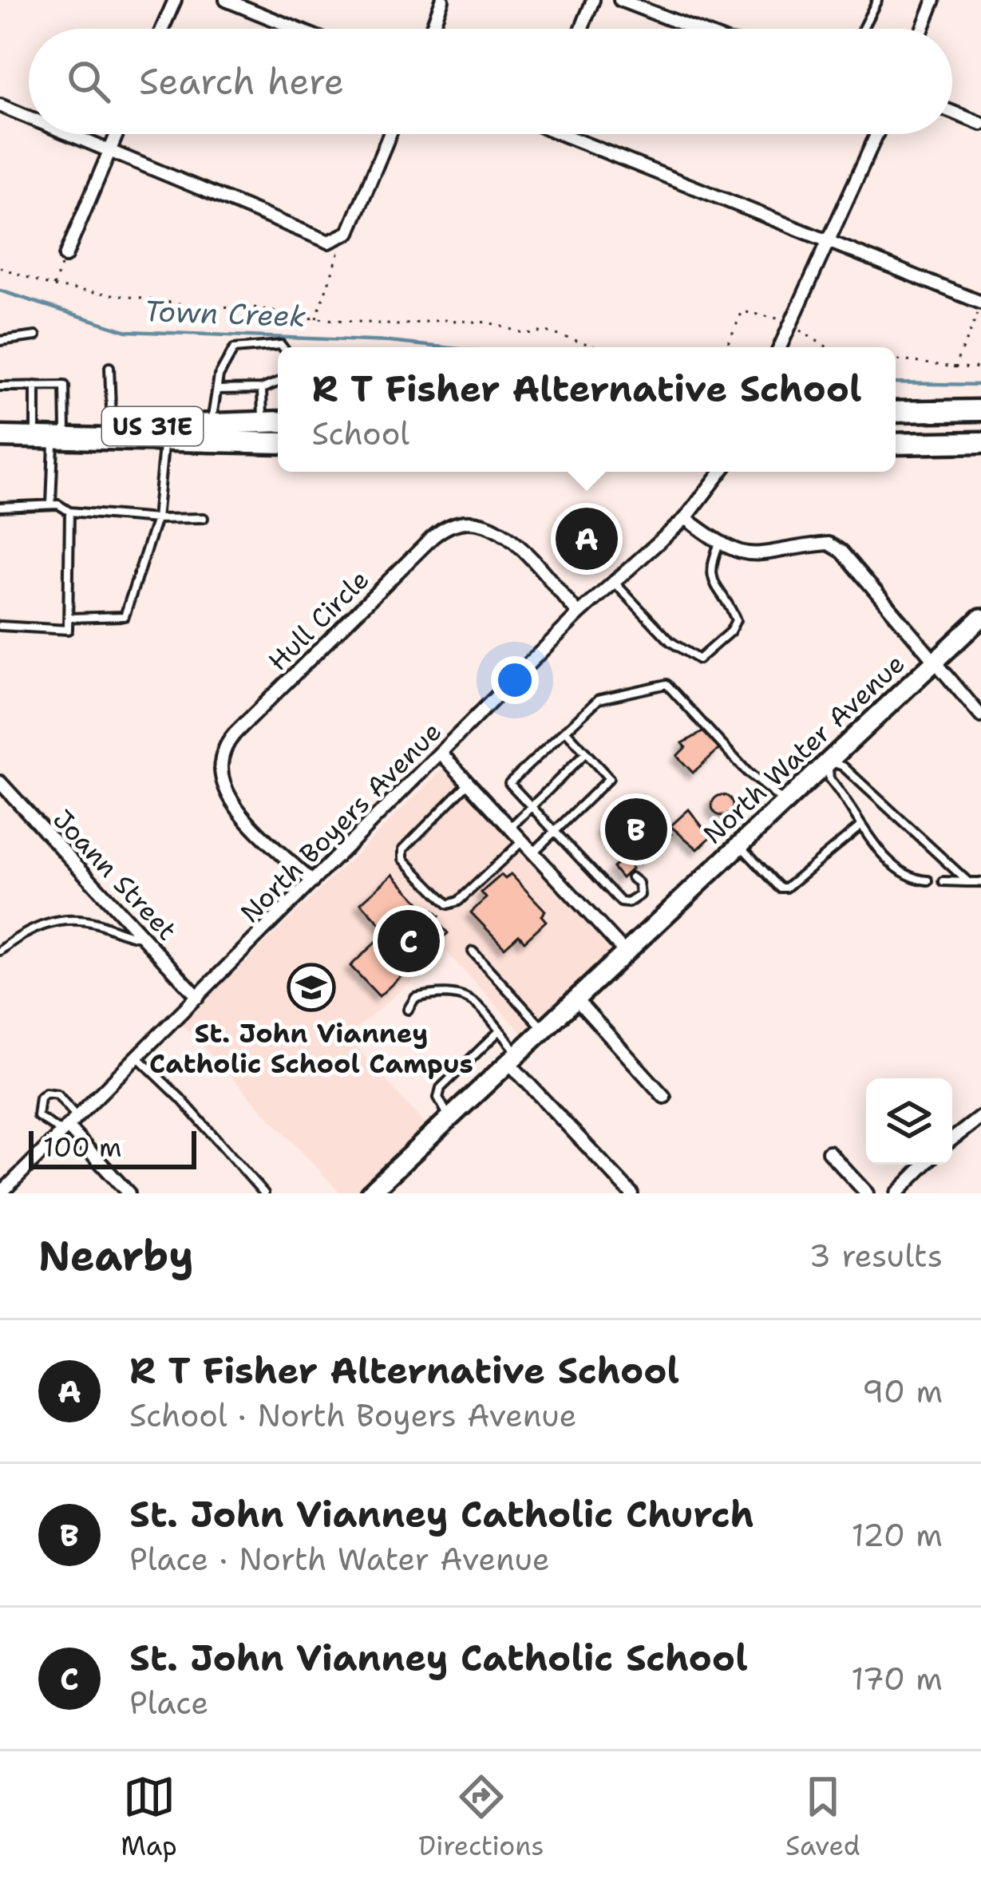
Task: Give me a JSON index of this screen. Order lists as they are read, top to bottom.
{
  "streets": {
    "main road": ["US 31E", "North Water Avenue"],
    "street": ["Hull Circle", "North Boyers Avenue", "Joann Street"]
  },
  "crossings": [
    ["Hull Circle", "North Boyers Avenue"],
    ["North Boyers Avenue", "Joann Street"]
  ],
  "water": ["Town Creek"],
  "places": {
    "school or university": ["St. John Vianney Catholic School Campus"]
  },
  "scale_bar": "100 m",
  "page": {
    "search": "Search here",
    "popup": ["R T Fisher Alternative School", "School"],
    "pins": ["A", "B", "C"],
    "scale": "100 m",
    "heading": ["Nearby", "3 results"],
    "list": [
      {
        "mark": "A",
        "name": "R T Fisher Alternative School",
        "note": "School · North Boyers Avenue",
        "value": "90 m"
      },
      {
        "mark": "B",
        "name": "St. John Vianney Catholic Church",
        "note": "Place · North Water Avenue",
        "value": "120 m"
      },
      {
        "mark": "C",
        "name": "St. John Vianney Catholic School",
        "note": "Place",
        "value": "170 m"
      }
    ],
    "nav": ["Map", "Directions", "Saved"]
  }
}
